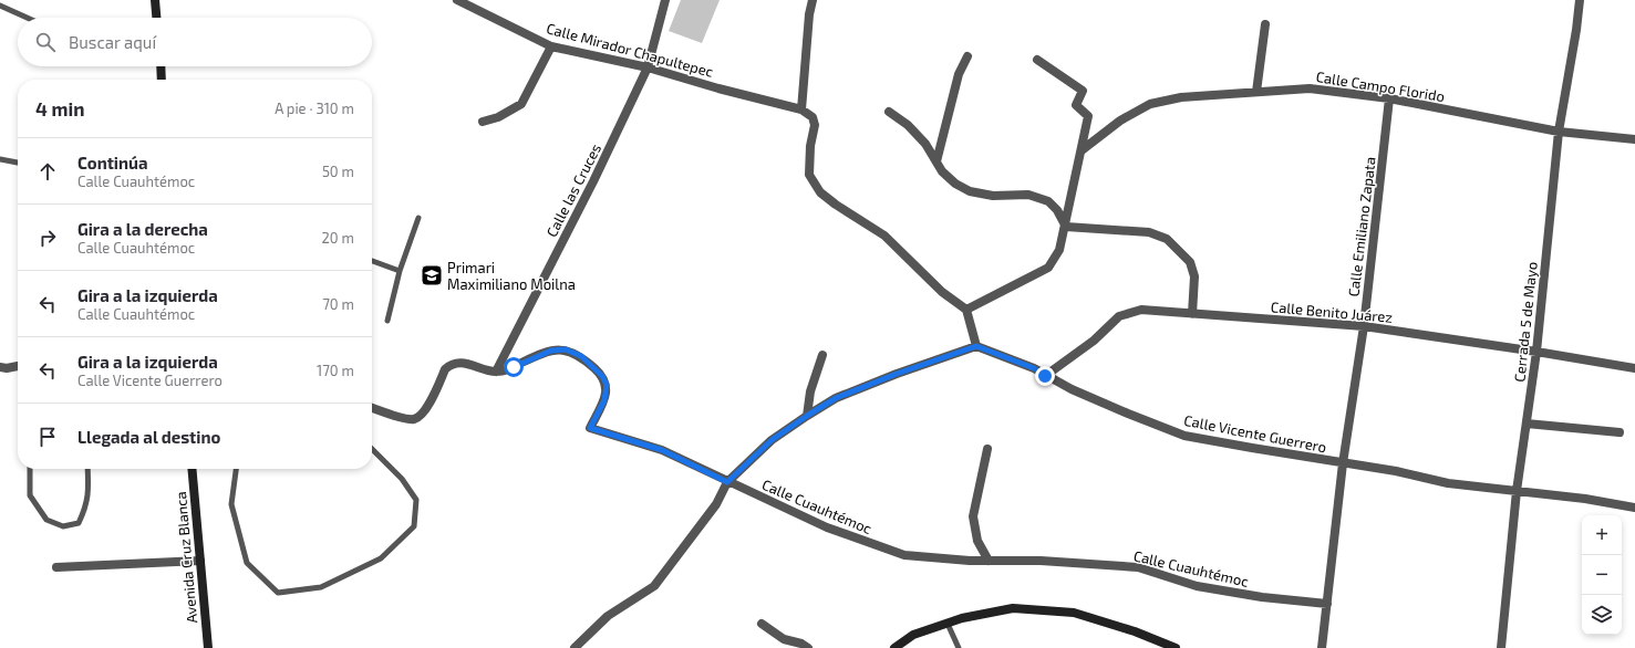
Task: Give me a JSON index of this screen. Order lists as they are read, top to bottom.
{
  "streets": {
    "main road": ["Avenida Cruz Blanca"],
    "street": [
      "Calle Mirador Chapultepec",
      "Calle Campo Florido",
      "Calle las Cruces",
      "Calle Emiliano Zapata",
      "Calle Benito Juárez",
      "Cerrada 5 de Mayo",
      "Calle Vicente Guerrero",
      "Calle Cuauhtémoc"
    ]
  },
  "crossings": [
    ["Calle Mirador Chapultepec", "Calle las Cruces"],
    ["Calle Campo Florido", "Calle Emiliano Zapata"],
    ["Calle Campo Florido", "Cerrada 5 de Mayo"],
    ["Calle las Cruces", "Calle Cuauhtémoc"],
    ["Calle Emiliano Zapata", "Calle Benito Juárez"],
    ["Calle Emiliano Zapata", "Calle Vicente Guerrero"],
    ["Calle Emiliano Zapata", "Calle Cuauhtémoc"],
    ["Calle Benito Juárez", "Cerrada 5 de Mayo"],
    ["Calle Benito Juárez", "Calle Vicente Guerrero"],
    ["Cerrada 5 de Mayo", "Calle Vicente Guerrero"]
  ],
  "places": {
    "school or university": ["Primari Maximiliano Moilna"]
  },
  "page": {
    "search": "Buscar aquí",
    "heading": ["4 min", "A pie · 310 m"],
    "list": [
      ["Continúa", "Calle Cuauhtémoc", "50 m"],
      ["Gira a la derecha", "Calle Cuauhtémoc", "20 m"],
      ["Gira a la izquierda", "Calle Cuauhtémoc", "70 m"],
      ["Gira a la izquierda", "Calle Vicente Guerrero", "170 m"],
      "Llegada al destino"
    ],
    "map_buttons": ["+", "−"]
  }
}
